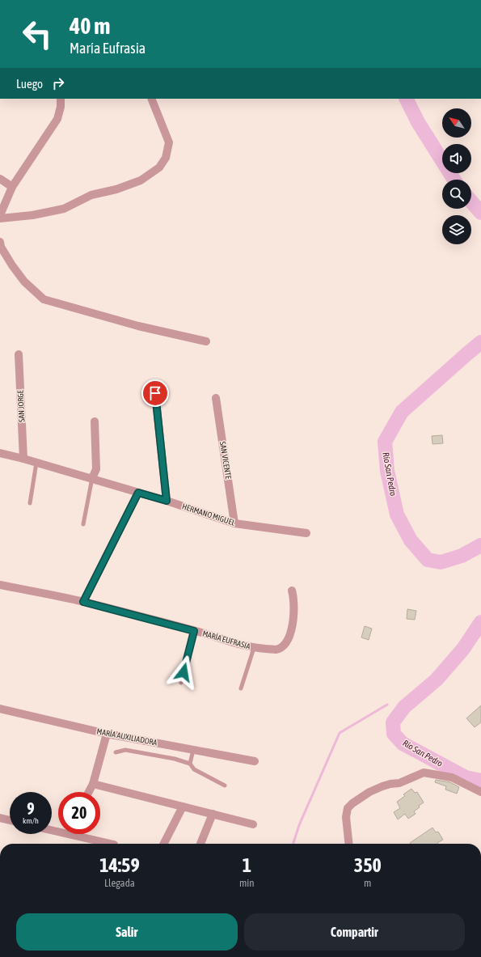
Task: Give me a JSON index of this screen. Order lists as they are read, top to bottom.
{
  "streets": {
    "street": [
      "SAN JORGE",
      "SAN VICENTE",
      "HERMANO MIGUEL",
      "MARÍA EUFRASIA",
      "MARÍA AUXILIADORA"
    ]
  },
  "crossings": [
    ["SAN JORGE", "HERMANO MIGUEL"],
    ["SAN VICENTE", "HERMANO MIGUEL"]
  ],
  "water": ["Río San Pedro"],
  "north": "top left",
  "page": {
    "turn": ["40 m", "María Eufrasia"],
    "then": "Luego",
    "speed": "9 km/h",
    "limit": "20",
    "eta": [
      "14:59",
      "Llegada",
      "1",
      "min",
      "350",
      "m"
    ],
    "buttons": ["Salir", "Compartir"]
  }
}
